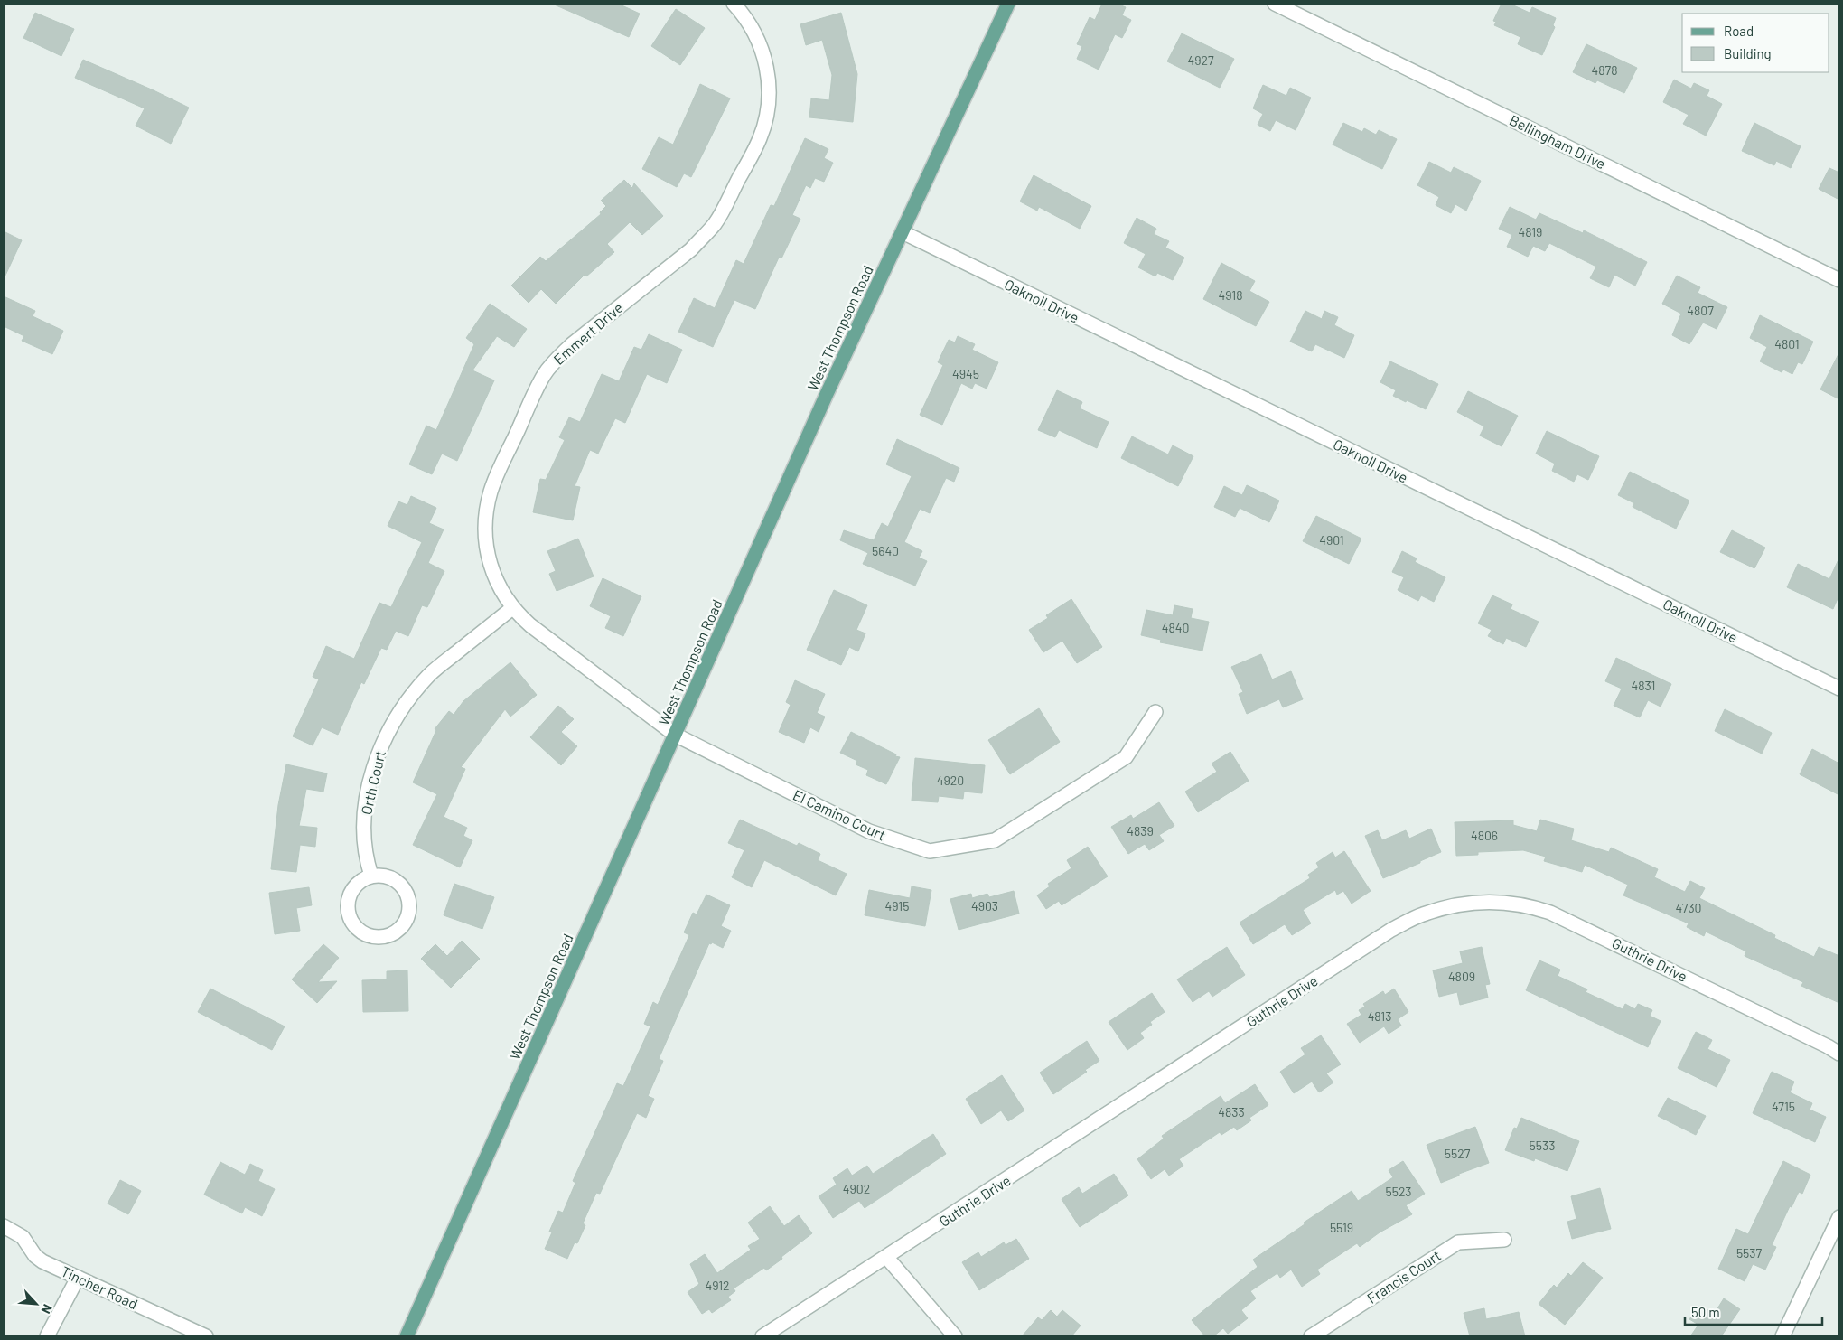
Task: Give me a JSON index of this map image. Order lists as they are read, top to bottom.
{
  "streets": {
    "main road": ["West Thompson Road"],
    "street": [
      "Bellingham Drive",
      "Oaknoll Drive",
      "Emmert Drive",
      "Orth Court",
      "El Camino Court",
      "Guthrie Drive",
      "Francis Court",
      "Tincher Road"
    ]
  },
  "crossings": [
    ["Oaknoll Drive", "West Thompson Road"],
    ["West Thompson Road", "Emmert Drive"],
    ["West Thompson Road", "El Camino Court"],
    ["Emmert Drive", "Orth Court"],
    ["Emmert Drive", "El Camino Court"]
  ],
  "house_numbers": [
    "4927",
    "4878",
    "4819",
    "4918",
    "4807",
    "4801",
    "4945",
    "4901",
    "5640",
    "4840",
    "4831",
    "4920",
    "4839",
    "4806",
    "4915",
    "4903",
    "4730",
    "4809",
    "4813",
    "4715",
    "4833",
    "5533",
    "5527",
    "4902",
    "5523",
    "5519",
    "5537",
    "4912"
  ],
  "legend": ["Road", "Building"],
  "scale_bar": "50 m",
  "north": "bottom right"
}
